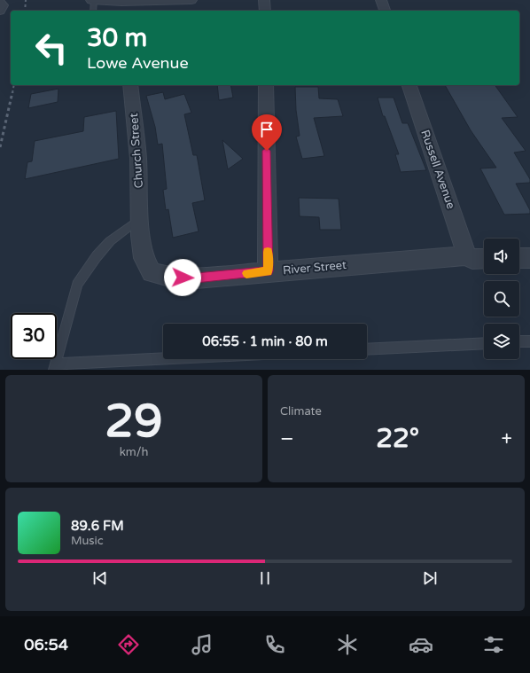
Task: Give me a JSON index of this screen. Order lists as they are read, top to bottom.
{
  "streets": {
    "street": ["Church Street", "Russell Avenue", "River Street"]
  },
  "crossings": [
    ["Church Street", "River Street"],
    ["Russell Avenue", "River Street"]
  ],
  "page": {
    "turn": ["30 m", "Lowe Avenue"],
    "limit": "30",
    "trip": "06:55 · 1 min · 80 m",
    "tile": [
      ["29", "km/h"],
      "Climate"
    ],
    "heat": ["−", "22°", "+"],
    "song": ["89.6 FM", "Music"],
    "tabs": "06:54"
  }
}
